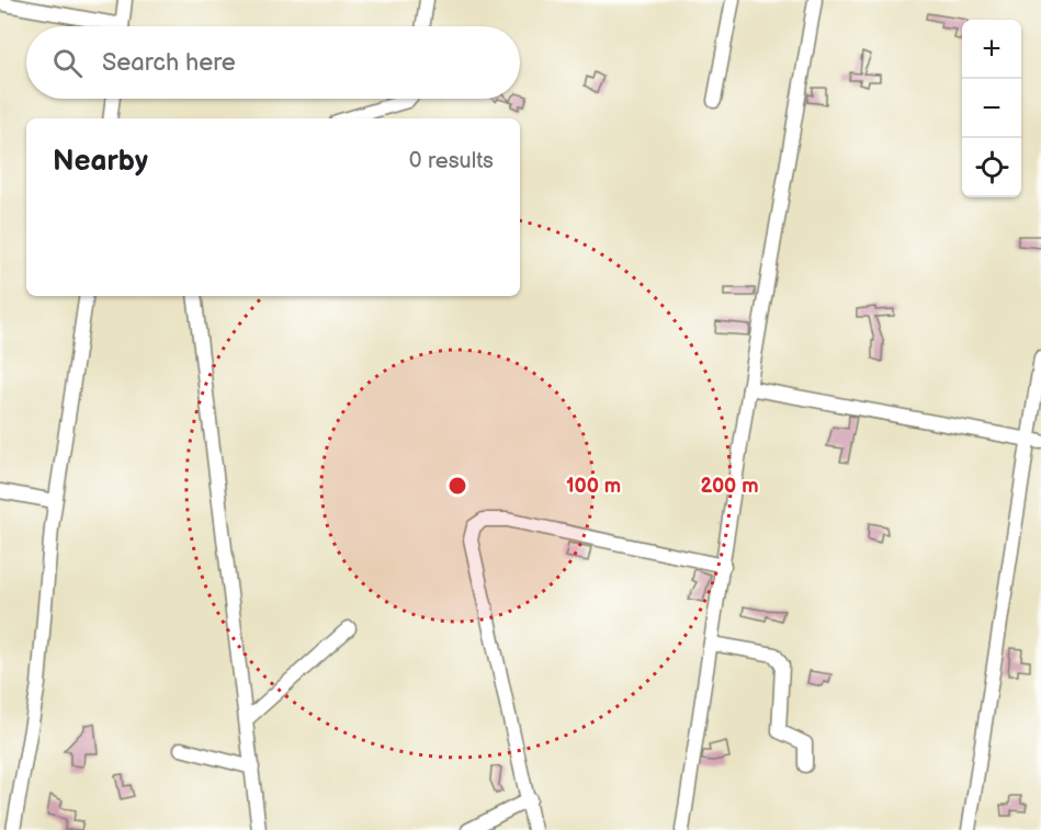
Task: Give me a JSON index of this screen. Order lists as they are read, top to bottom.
{
  "page": {
    "map_buttons": ["+", "−"],
    "search": "Search here",
    "heading": ["Nearby", "0 results"]
  },
  "rings": ["100 m", "200 m"]
}
